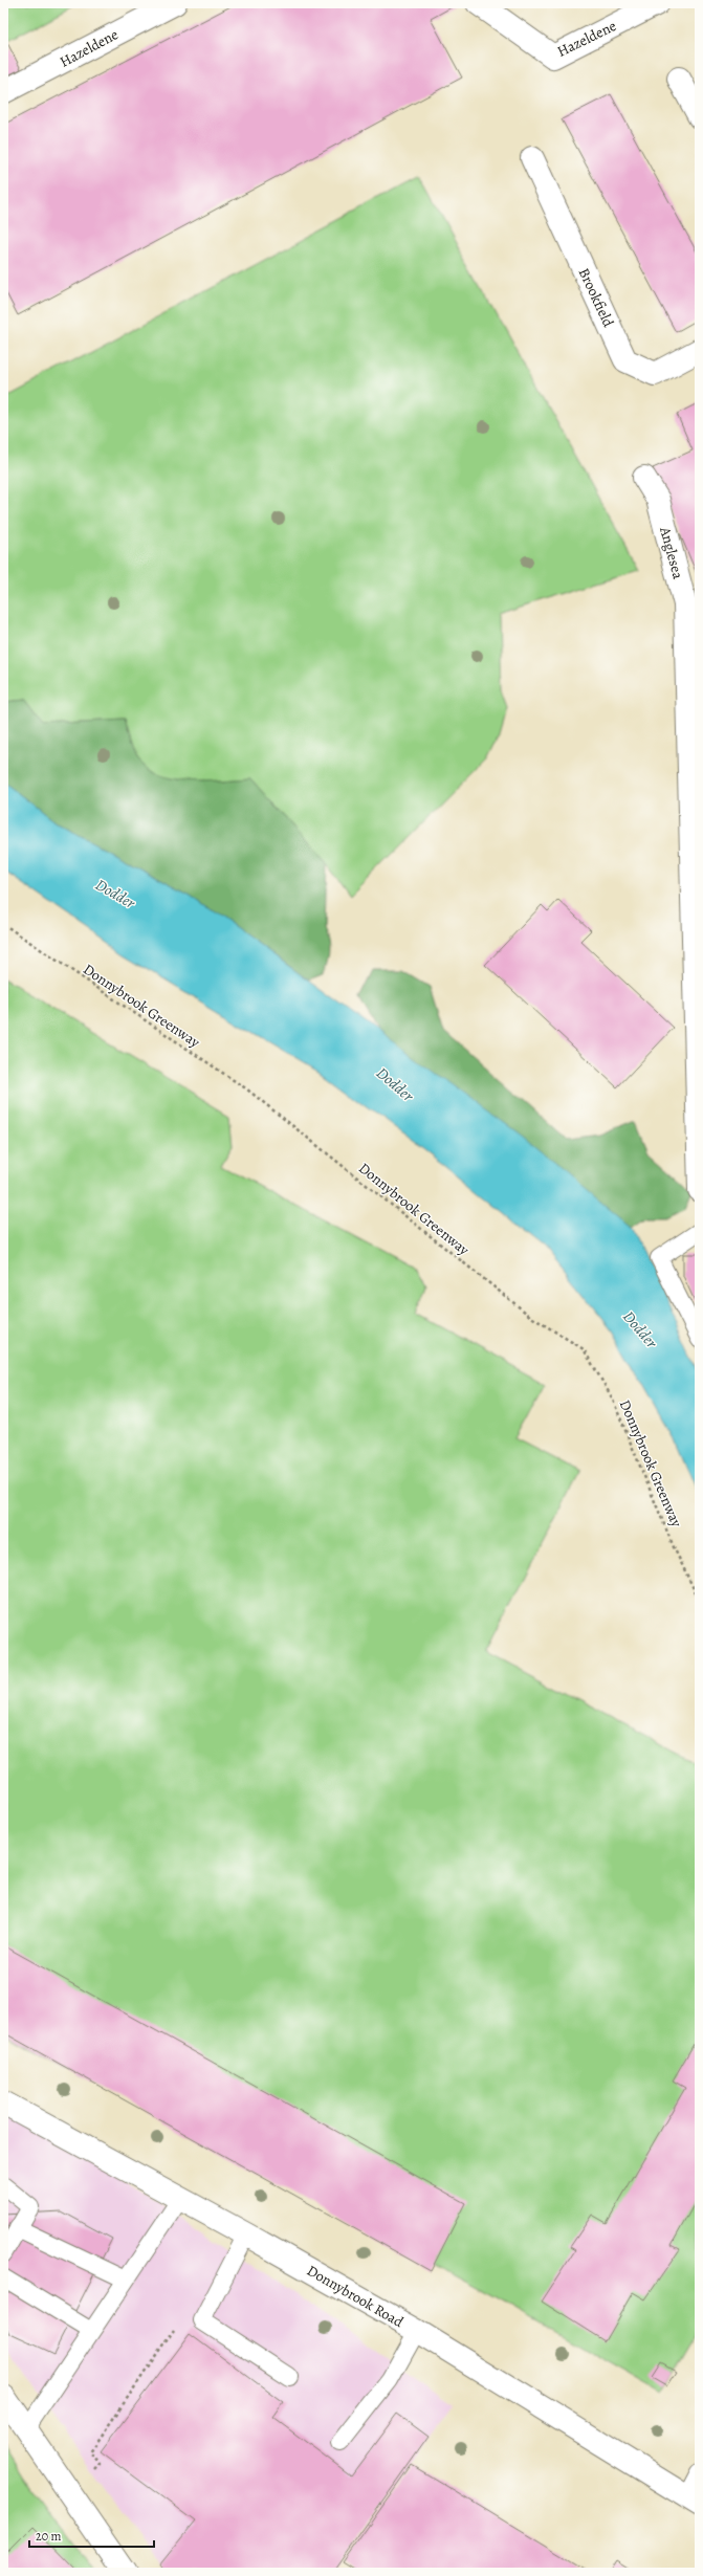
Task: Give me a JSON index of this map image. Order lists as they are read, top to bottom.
{
  "streets": {
    "street": [
      "Hazeldene",
      "Brookfield",
      "Anglesea",
      "Donnybrook Road"
    ],
    "path": ["Donnybrook Greenway"]
  },
  "water": ["Dodder"],
  "scale_bar": "20 m"
}
